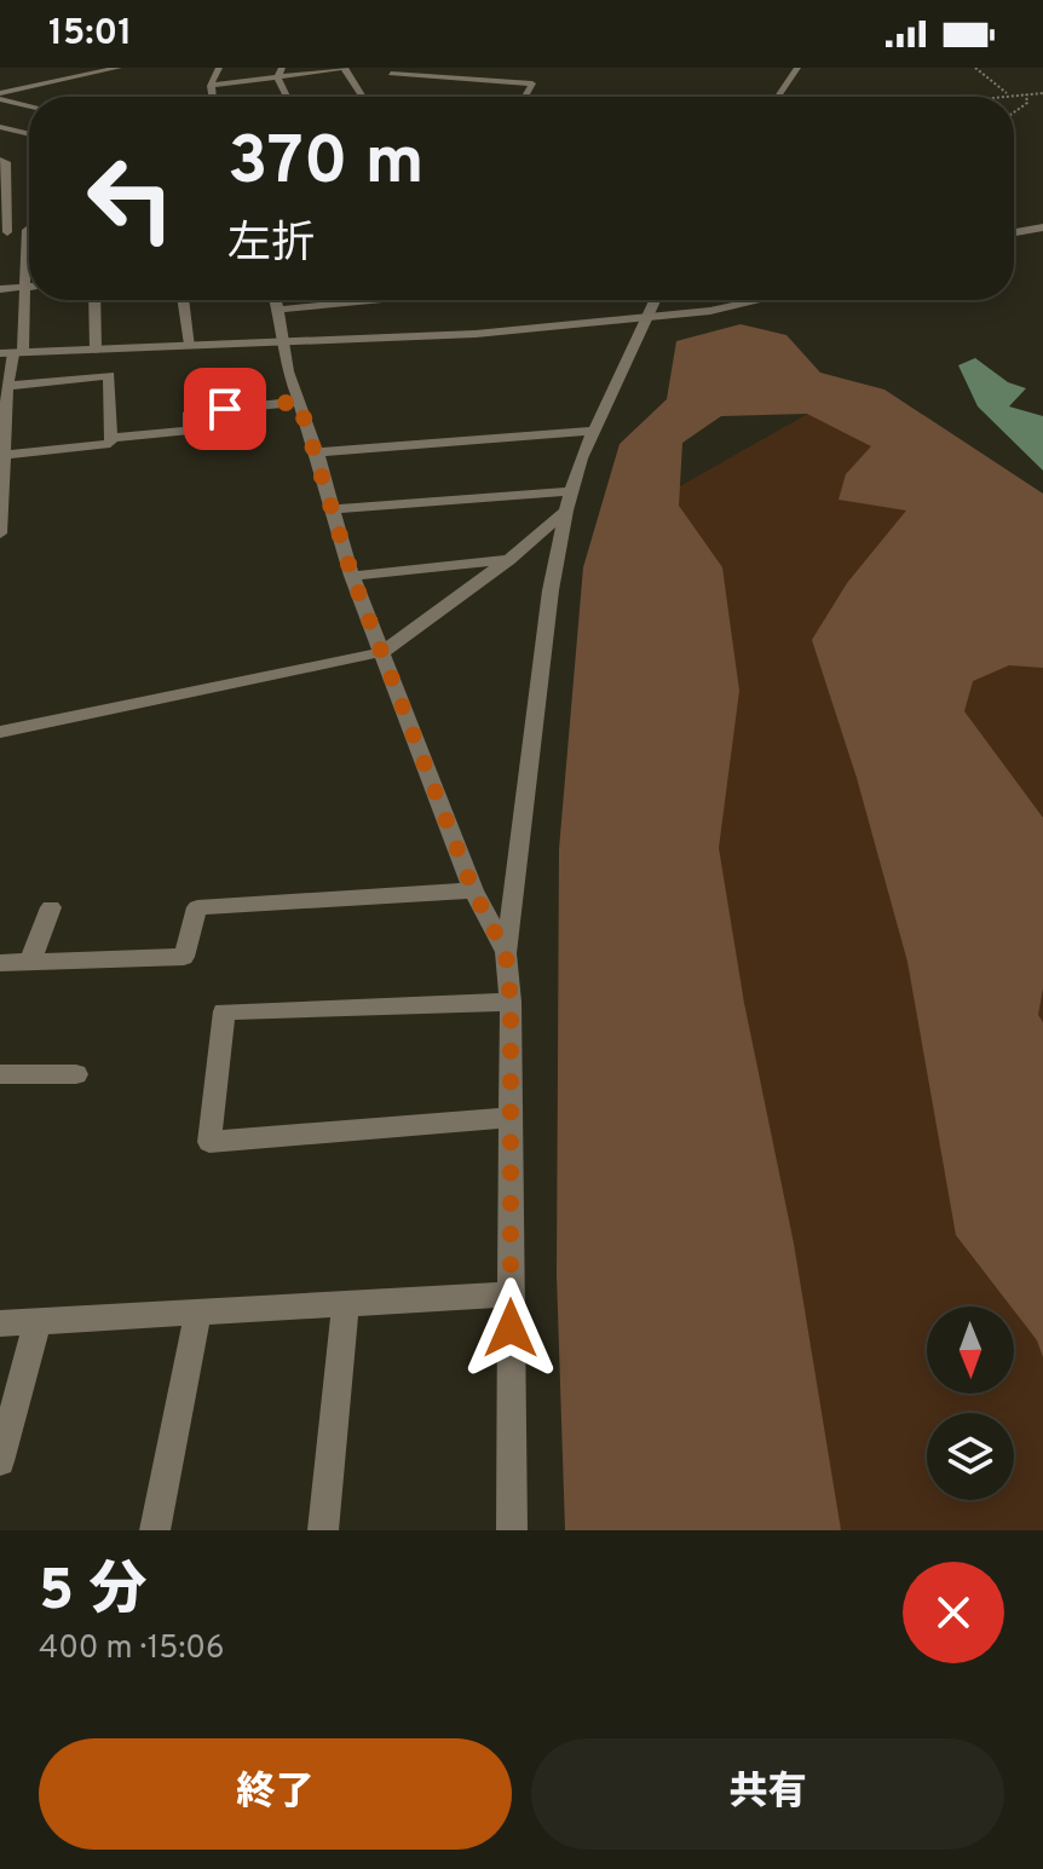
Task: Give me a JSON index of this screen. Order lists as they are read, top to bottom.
{
  "north": "bottom",
  "page": {
    "status": "15:01",
    "turn": ["370 m", "左折"],
    "heading": ["5 分", "400 m · 15:06"],
    "buttons": ["終了", "共有"]
  }
}
